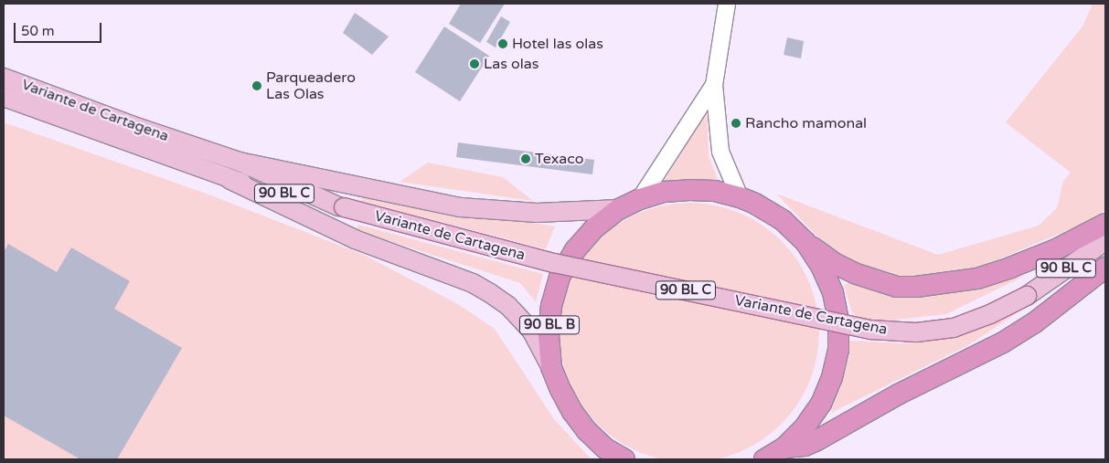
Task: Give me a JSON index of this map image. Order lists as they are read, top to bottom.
{
  "streets": {
    "highway": ["90 BL B"],
    "main road": ["Variante de Cartagena", "90 BL C"]
  },
  "places": [
    "Hotel las olas",
    "Las olas",
    "Parqueadero Las Olas",
    "Rancho mamonal",
    "Texaco"
  ],
  "scale_bar": "50 m"
}
